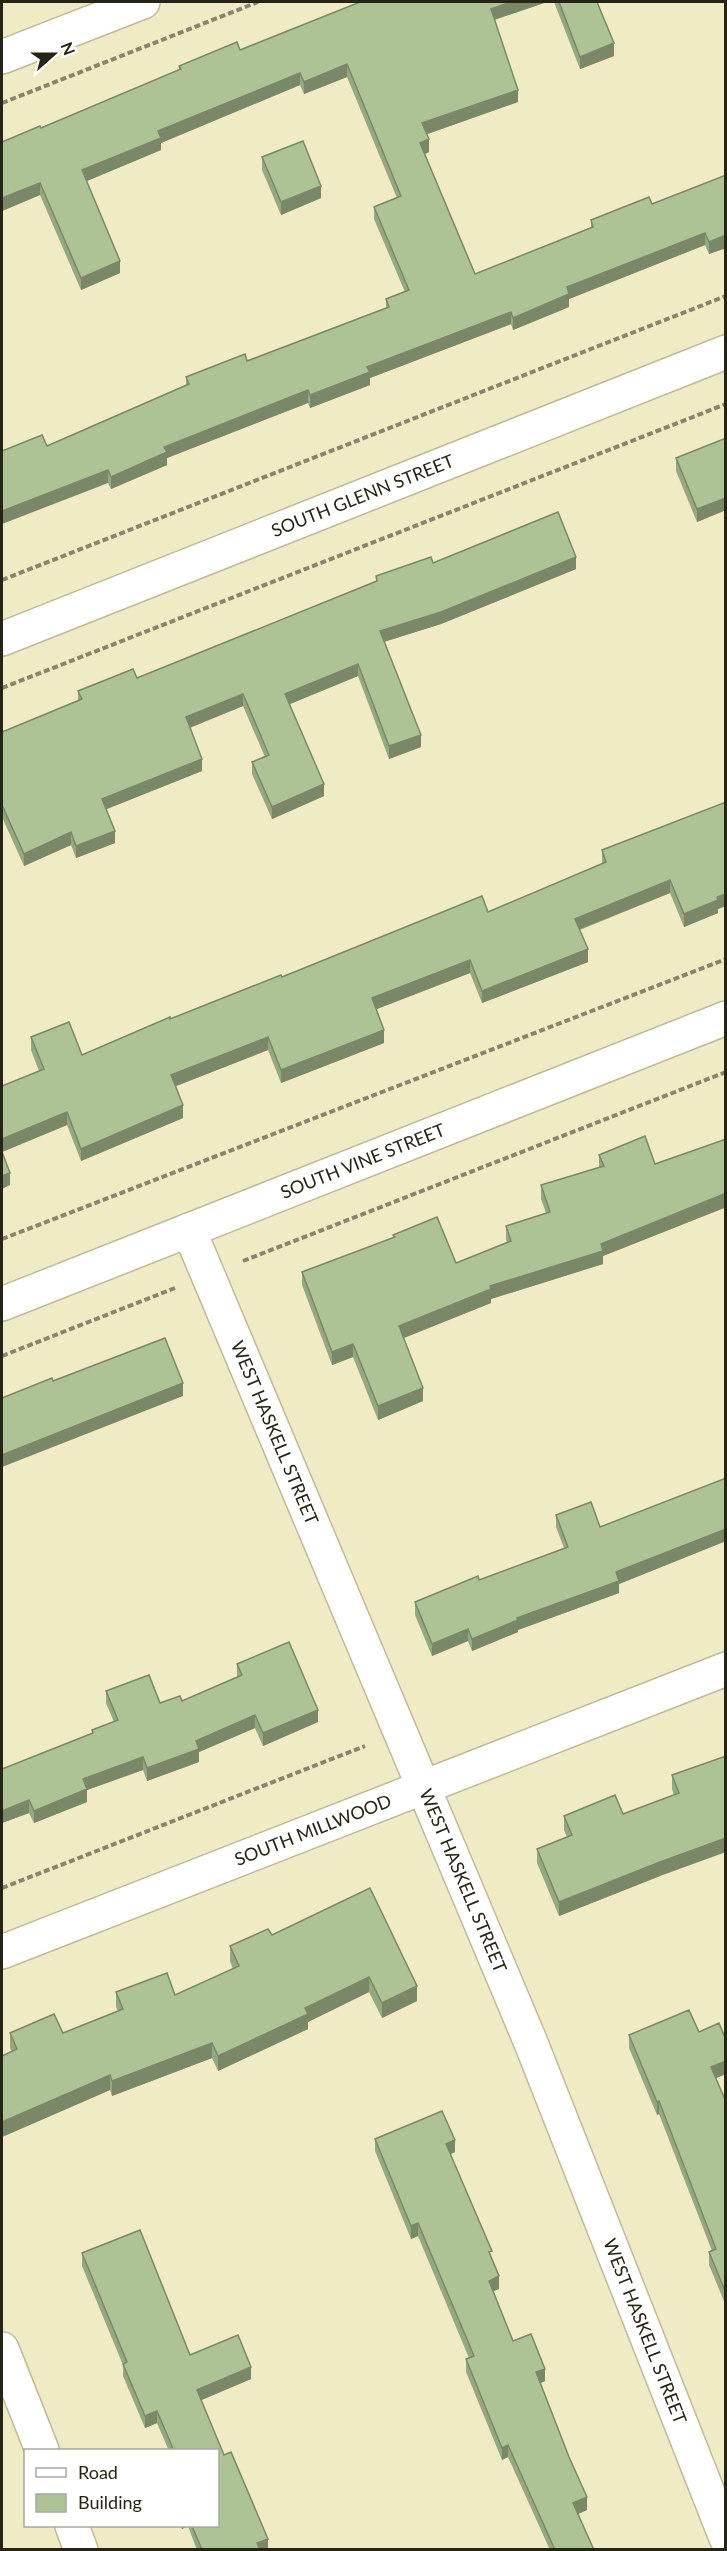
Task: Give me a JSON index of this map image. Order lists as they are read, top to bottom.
{
  "streets": {
    "street": [
      "SOUTH GLENN STREET",
      "SOUTH VINE STREET",
      "WEST HASKELL STREET",
      "SOUTH MILLWOOD"
    ]
  },
  "crossings": [
    ["SOUTH VINE STREET", "WEST HASKELL STREET"],
    ["WEST HASKELL STREET", "SOUTH MILLWOOD"]
  ],
  "legend": ["Road", "Building"],
  "north": "right"
}
